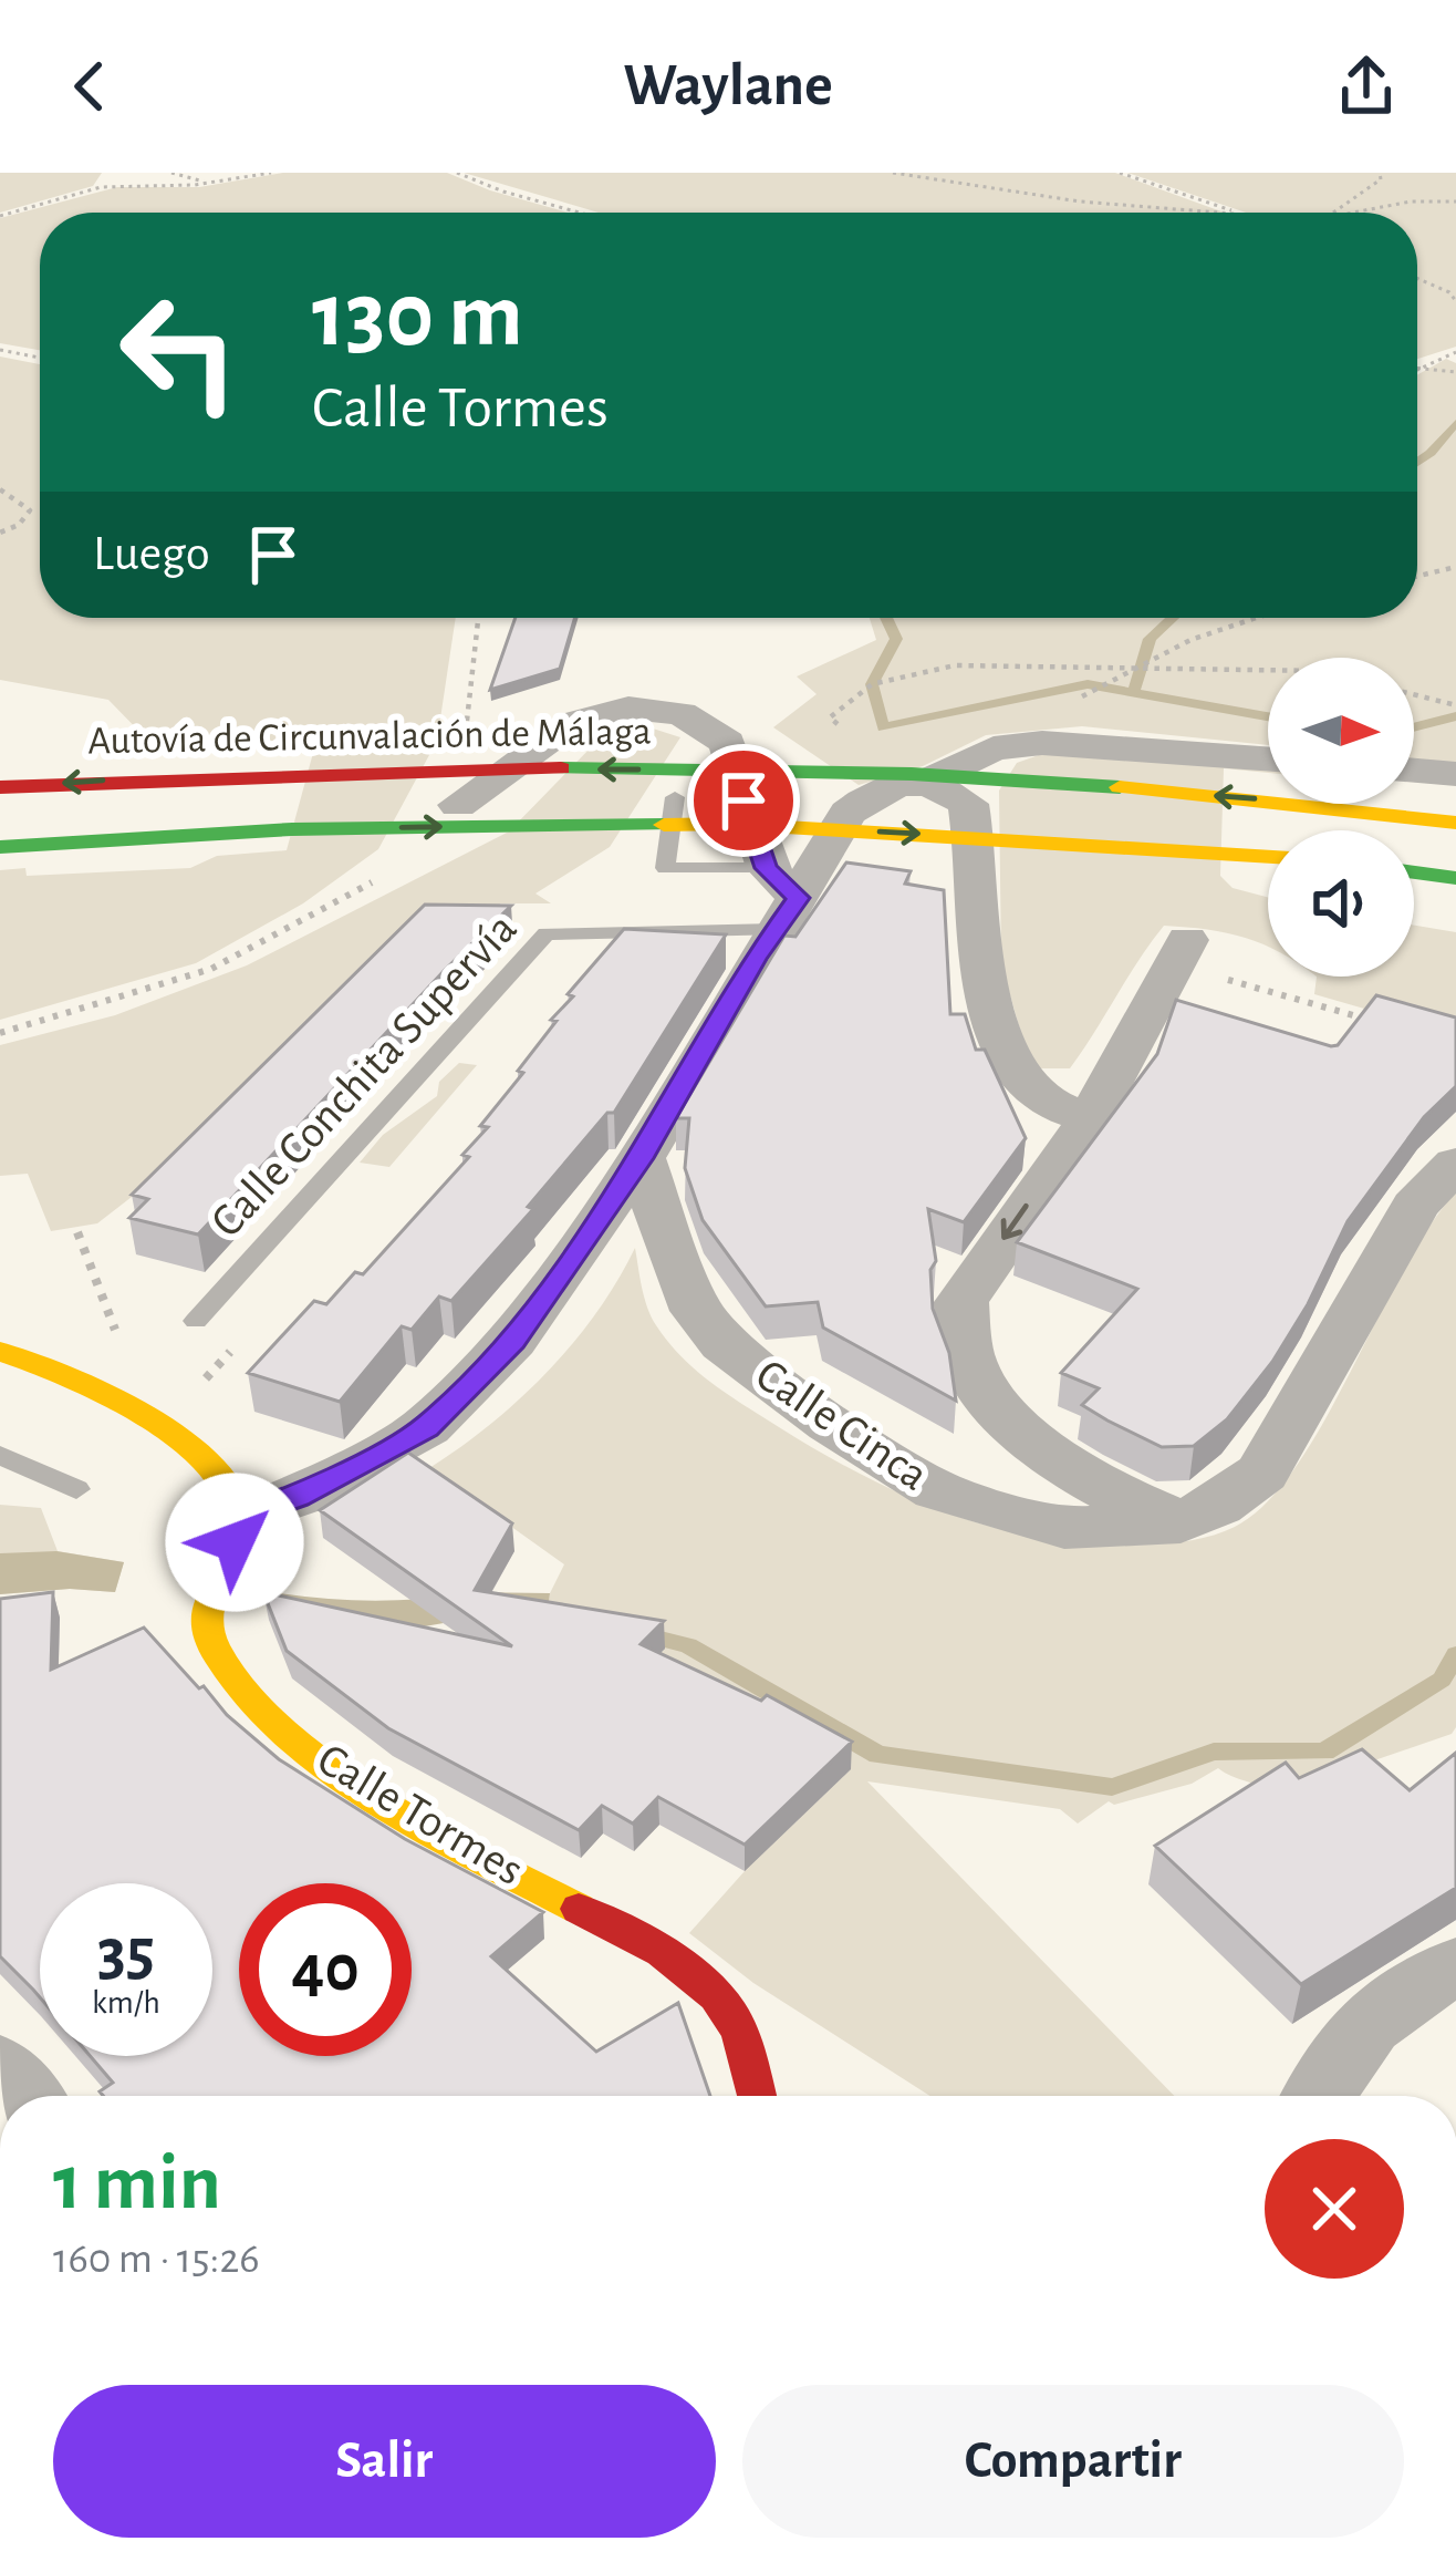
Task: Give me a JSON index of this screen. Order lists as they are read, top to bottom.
{
  "streets": {
    "main road": ["Autovía de Circunvalación de Málaga", "Calle Tormes"],
    "street": ["Calle Cinca"],
    "lane": ["Calle Conchita Supervía"]
  },
  "north": "right",
  "page": {
    "header": "Waylane",
    "turn": ["130 m", "Calle Tormes"],
    "then": "Luego",
    "speed": "35 km/h",
    "limit": "40",
    "heading": ["1 min", "160 m · 15:26"],
    "buttons": ["Salir", "Compartir"]
  }
}
